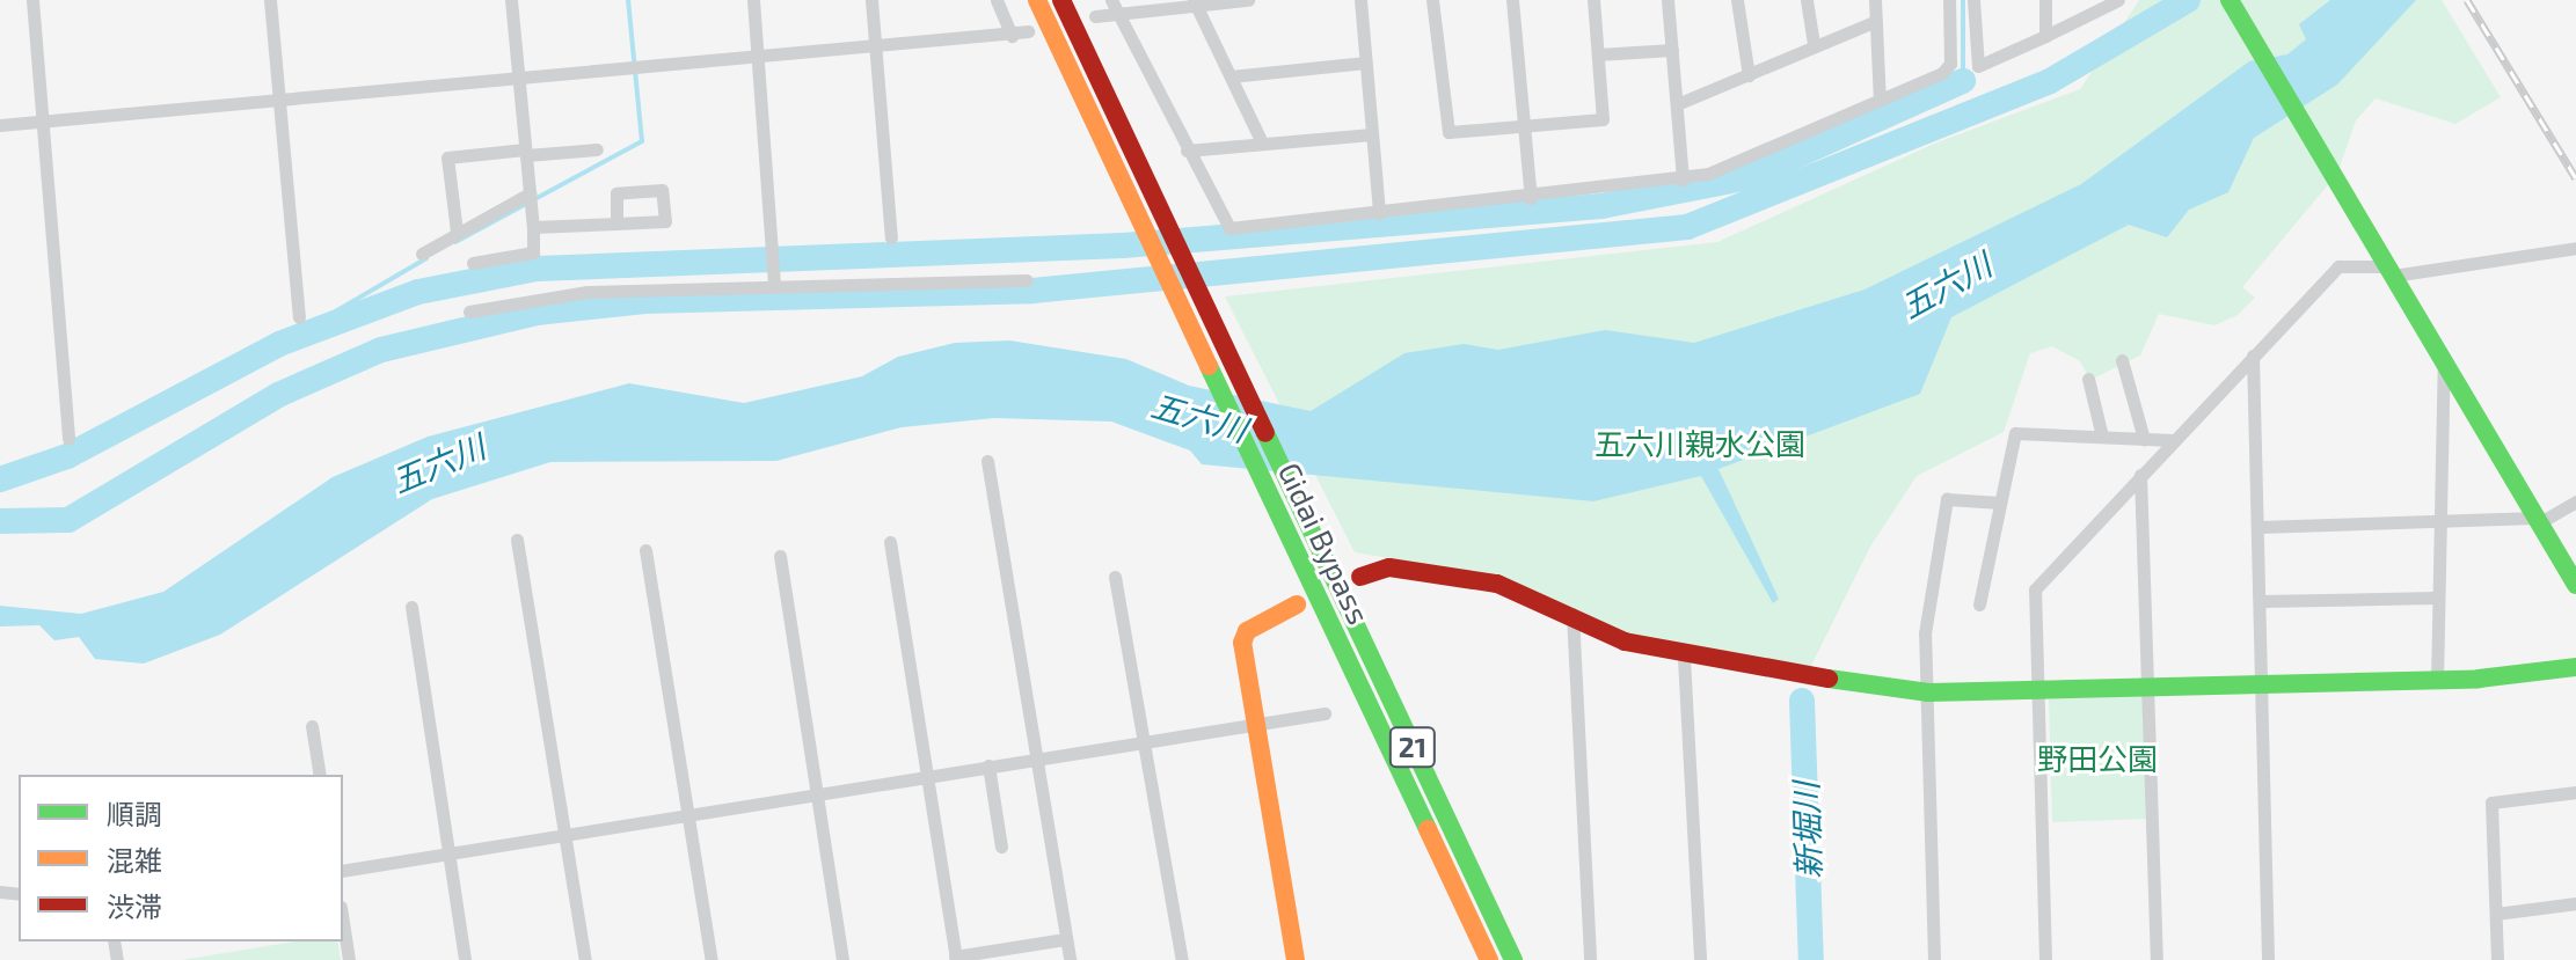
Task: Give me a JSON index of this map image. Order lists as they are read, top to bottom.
{
  "streets": {
    "main road": ["Gidai Bypass", "21"]
  },
  "water": ["五六川", "新堀川"],
  "parks": ["五六川親水公園", "野田公園"],
  "legend": ["順調", "混雑", "渋滞"]
}
